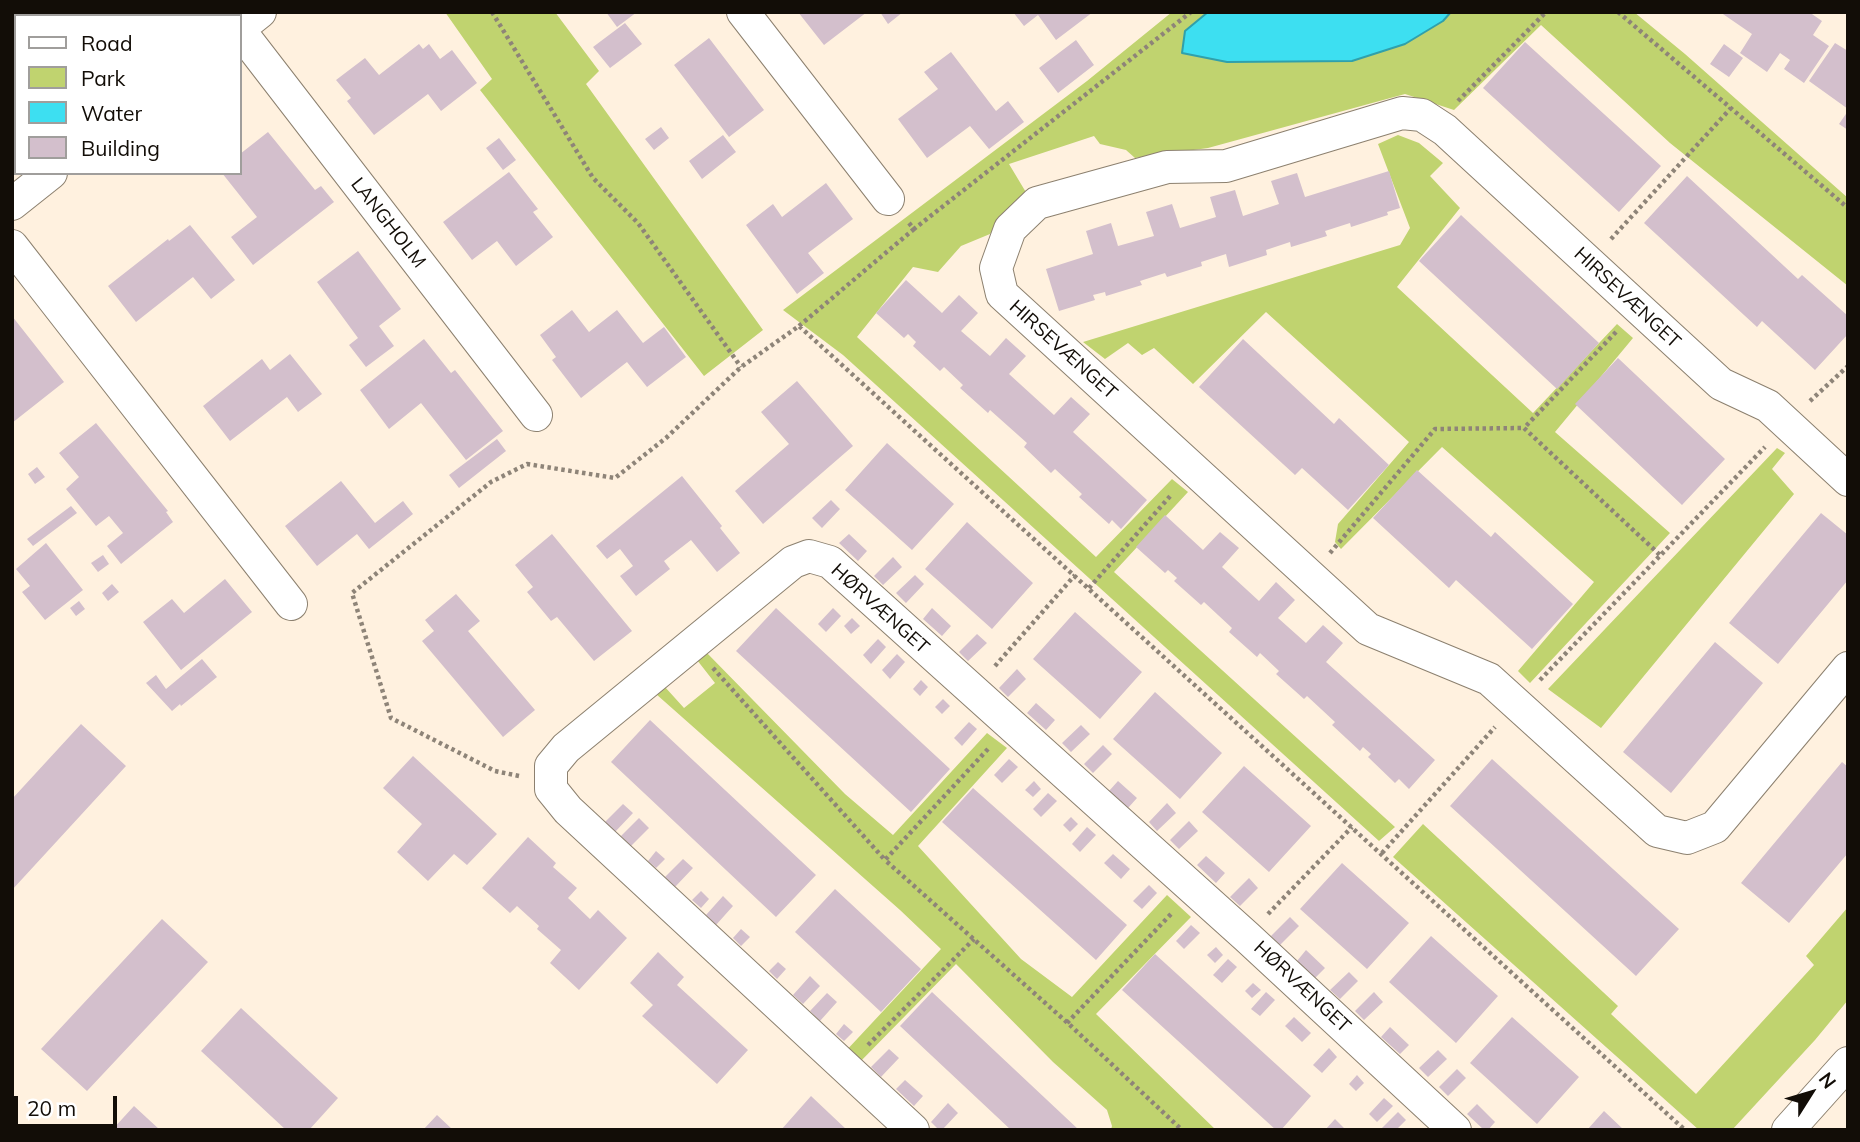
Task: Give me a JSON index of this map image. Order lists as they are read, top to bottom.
{
  "streets": {
    "street": ["LANGHOLM", "HIRSEVÆNGET", "HØRVÆNGET"]
  },
  "legend": [
    "Road",
    "Park",
    "Water",
    "Building"
  ],
  "scale_bar": "20 m",
  "north": "top right"
}
